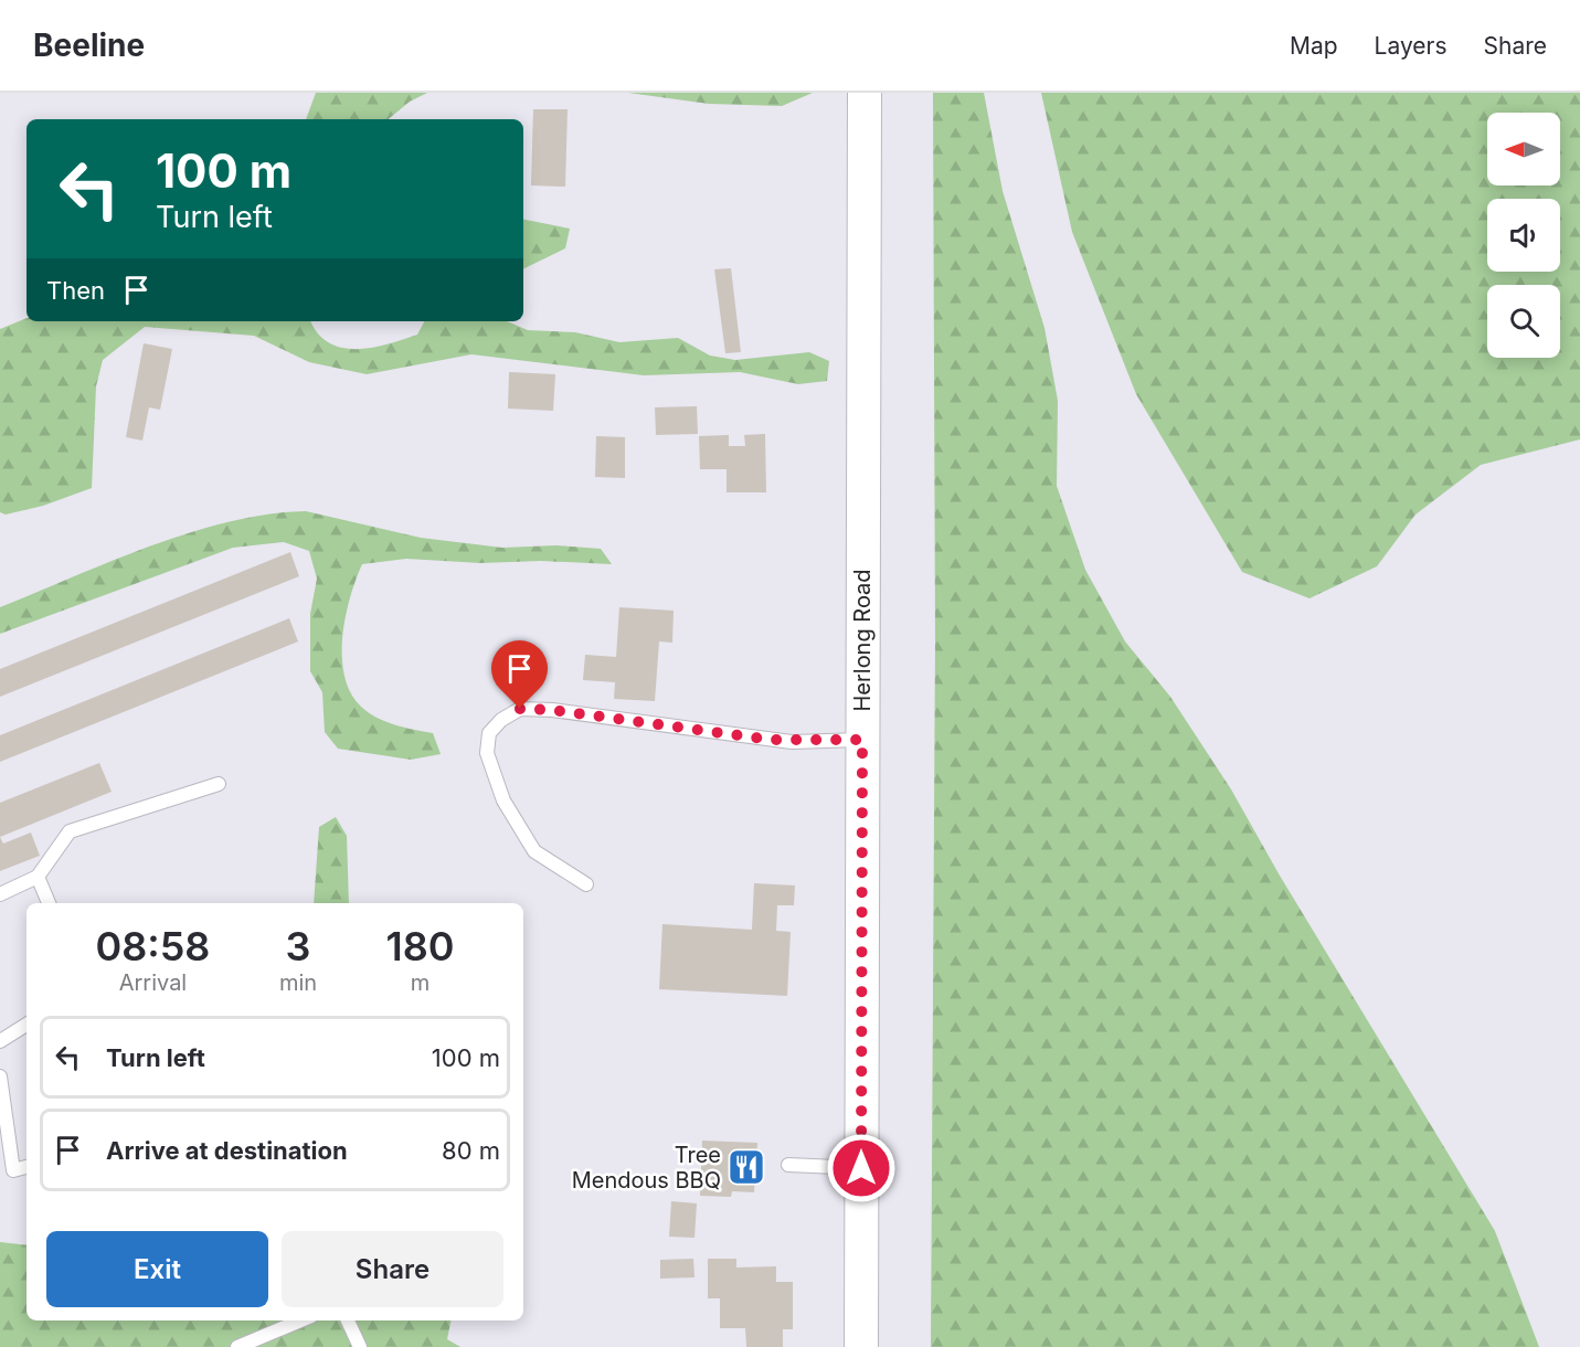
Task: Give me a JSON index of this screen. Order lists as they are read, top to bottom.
{
  "streets": {
    "street": ["Herlong Road"]
  },
  "places": {
    "restaurant": ["Tree Mendous BBQ"]
  },
  "north": "left",
  "page": {
    "header": "Beeline",
    "nav": ["Map", "Layers", "Share"],
    "turn": ["100 m", "Turn left"],
    "then": "Then",
    "eta": [
      "08:58",
      "Arrival",
      "3",
      "min",
      "180",
      "m"
    ],
    "list": [
      {
        "name": "Turn left",
        "value": "100 m"
      },
      {
        "name": "Arrive at destination",
        "value": "80 m"
      }
    ],
    "buttons": ["Exit", "Share"]
  }
}
